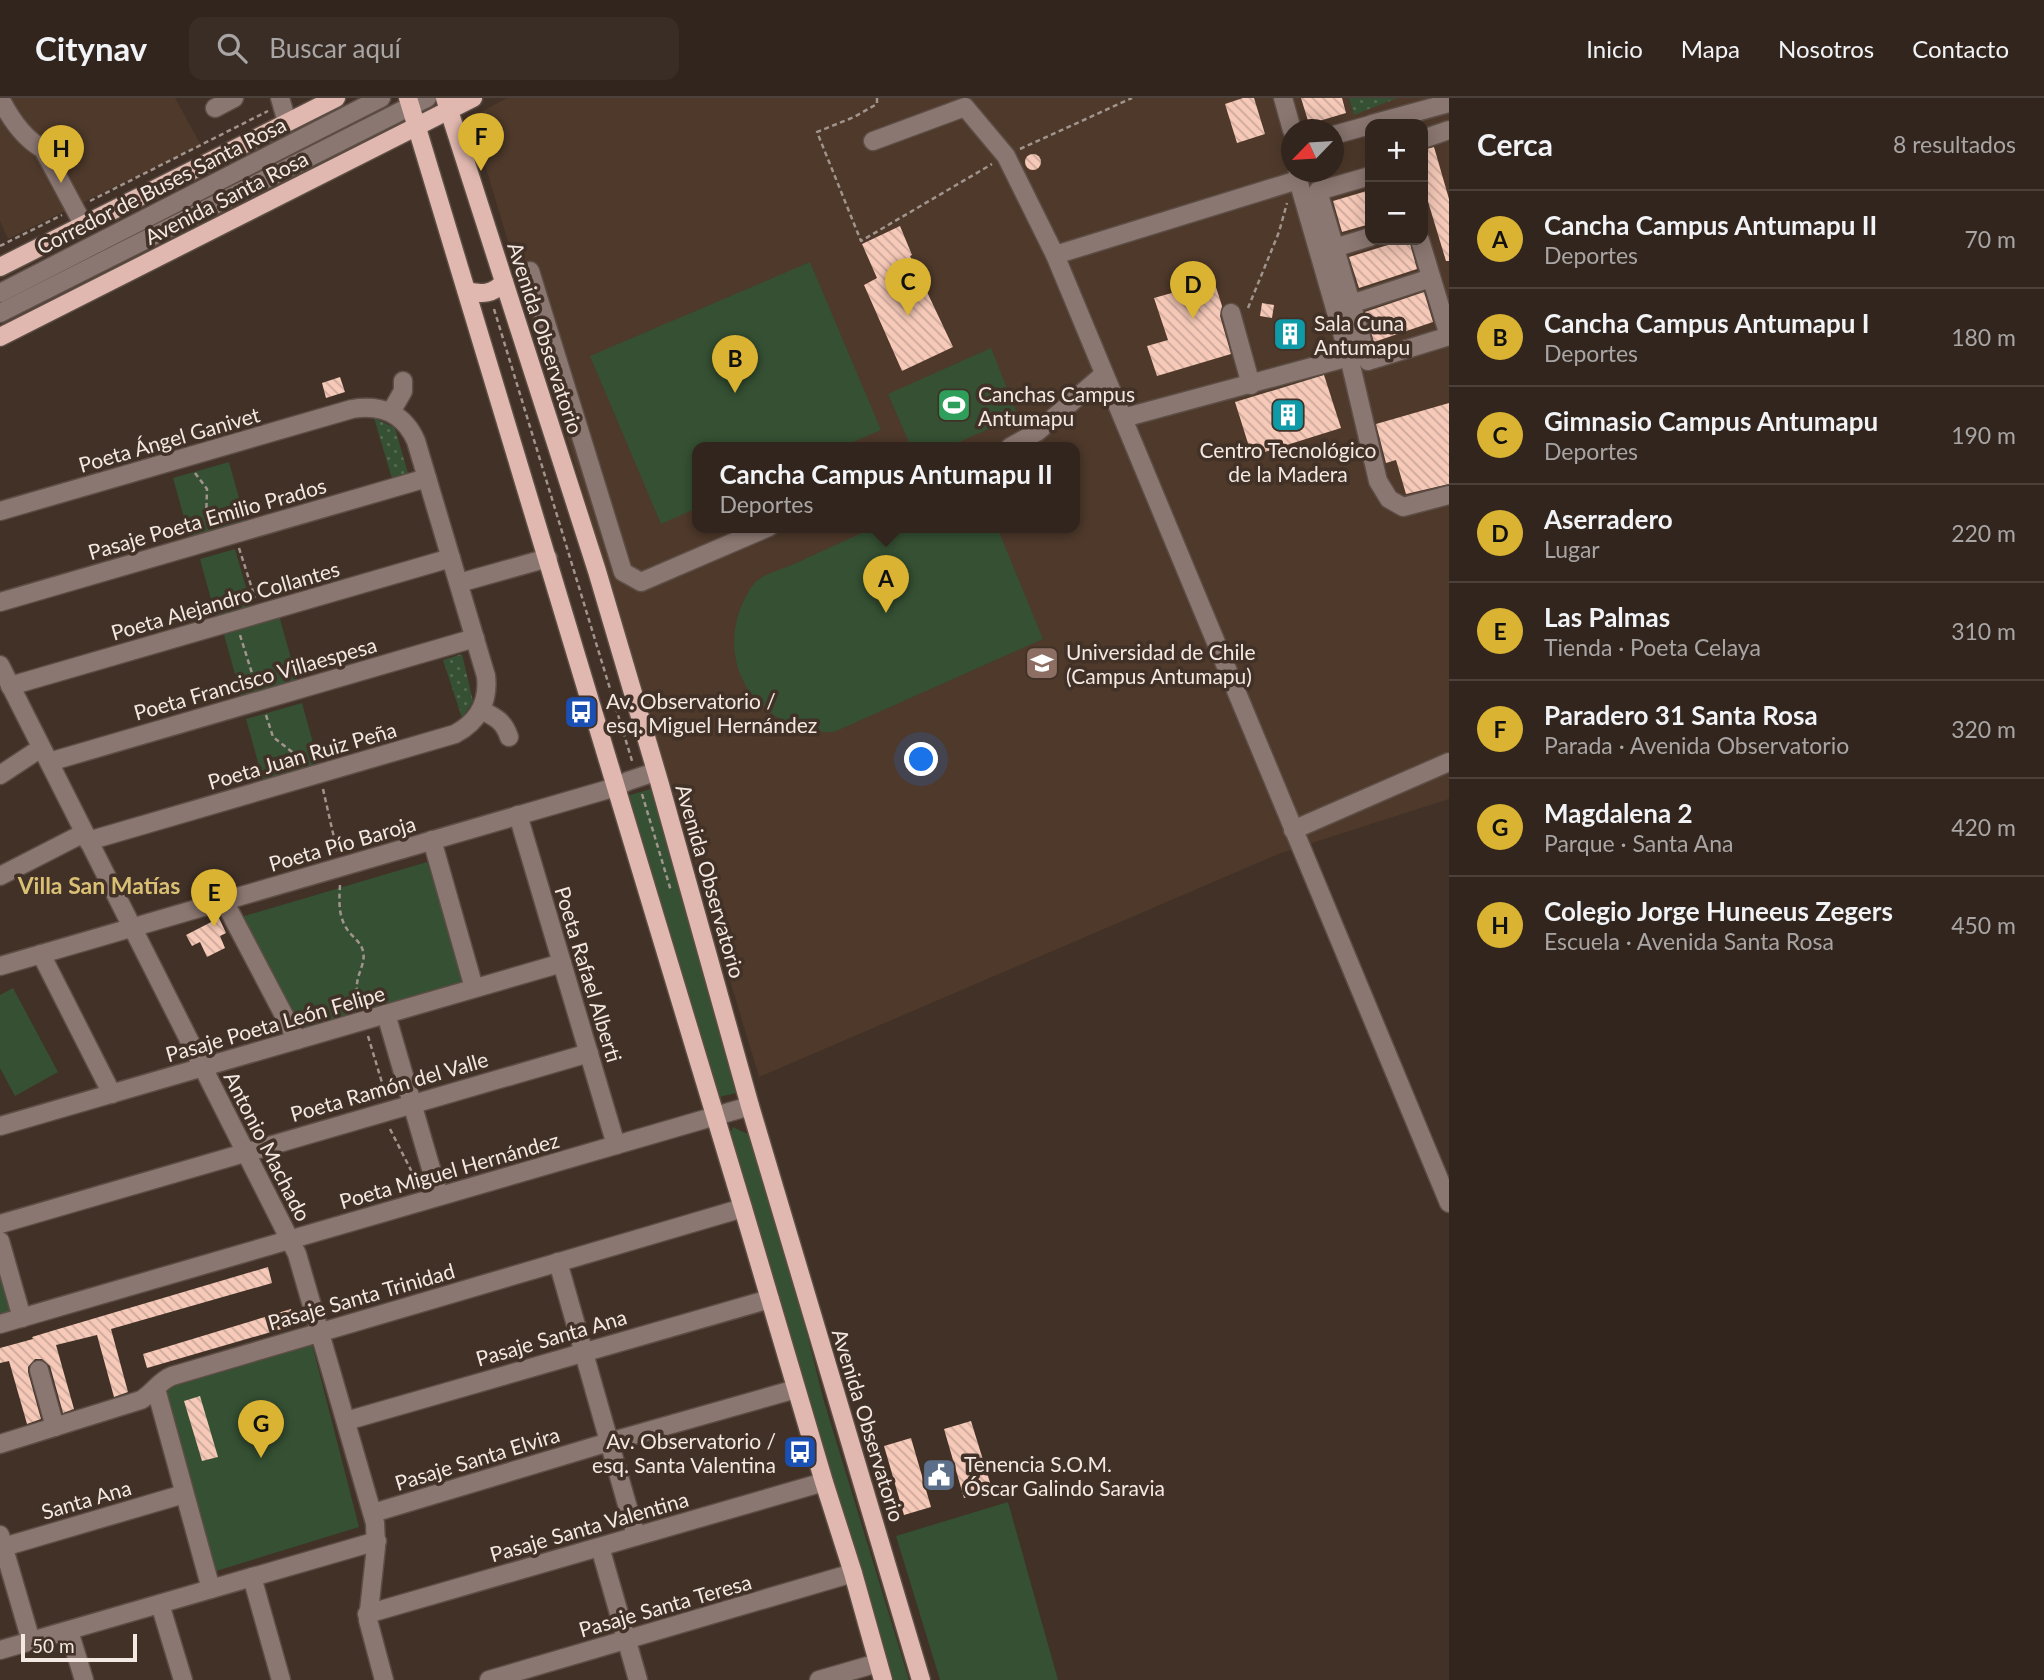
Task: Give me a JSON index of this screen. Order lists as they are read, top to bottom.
{
  "streets": {
    "main road": ["Avenida Santa Rosa", "Avenida Observatorio"],
    "street": [
      "Corredor de Buses Santa Rosa",
      "Poeta Ángel Ganivet",
      "Pasaje Poeta Emilio Prados",
      "Poeta Alejandro Collantes",
      "Poeta Francisco Villaespesa",
      "Poeta Juan Ruiz Peña",
      "Poeta Pío Baroja",
      "Poeta Rafael Alberti",
      "Pasaje Poeta León Felipe",
      "Poeta Ramón del Valle",
      "Antonio Machado",
      "Poeta Miguel Hernández",
      "Pasaje Santa Trinidad",
      "Pasaje Santa Ana",
      "Pasaje Santa Elvira",
      "Santa Ana",
      "Pasaje Santa Valentina",
      "Pasaje Santa Teresa"
    ]
  },
  "crossings": [
    ["Avenida Santa Rosa", "Avenida Observatorio"],
    ["Avenida Observatorio", "Poeta Pío Baroja"],
    ["Avenida Observatorio", "Poeta Miguel Hernández"],
    ["Poeta Alejandro Collantes", "Antonio Machado"],
    ["Poeta Francisco Villaespesa", "Antonio Machado"],
    ["Poeta Juan Ruiz Peña", "Antonio Machado"],
    ["Poeta Pío Baroja", "Poeta Rafael Alberti"],
    ["Poeta Pío Baroja", "Antonio Machado"],
    ["Poeta Rafael Alberti", "Pasaje Poeta León Felipe"],
    ["Poeta Rafael Alberti", "Poeta Ramón del Valle"],
    ["Poeta Rafael Alberti", "Poeta Miguel Hernández"],
    ["Pasaje Poeta León Felipe", "Antonio Machado"],
    ["Poeta Ramón del Valle", "Antonio Machado"],
    ["Antonio Machado", "Poeta Miguel Hernández"],
    ["Antonio Machado", "Pasaje Santa Trinidad"],
    ["Antonio Machado", "Pasaje Santa Ana"],
    ["Antonio Machado", "Pasaje Santa Elvira"],
    ["Antonio Machado", "Pasaje Santa Valentina"]
  ],
  "districts": ["Villa San Matías"],
  "places": {
    "building": ["Sala Cuna Antumapu", "Centro Tecnológico de la Madera"],
    "sports": ["Canchas Campus Antumapu"],
    "school or university": ["Universidad de Chile (Campus Antumapu)"],
    "bus stop": ["Av. Observatorio / esq. Miguel Hernández", "Av. Observatorio / esq. Santa Valentina"],
    "public building": ["Tenencia S.O.M. Óscar Galindo Saravia"]
  },
  "scale_bar": "50 m",
  "north": "bottom left",
  "page": {
    "header": "Citynav",
    "search": "Buscar aquí",
    "nav": [
      "Inicio",
      "Mapa",
      "Nosotros",
      "Contacto"
    ],
    "heading": ["Cerca", "8 resultados"],
    "pins": [
      "F",
      "H",
      "C",
      "D",
      "B",
      "A",
      "E",
      "G"
    ],
    "map_buttons": ["+", "−"],
    "list": [
      {
        "mark": "A",
        "name": "Cancha Campus Antumapu II",
        "note": "Deportes",
        "value": "70 m"
      },
      {
        "mark": "B",
        "name": "Cancha Campus Antumapu I",
        "note": "Deportes",
        "value": "180 m"
      },
      {
        "mark": "C",
        "name": "Gimnasio Campus Antumapu",
        "note": "Deportes",
        "value": "190 m"
      },
      {
        "mark": "D",
        "name": "Aserradero",
        "note": "Lugar",
        "value": "220 m"
      },
      {
        "mark": "E",
        "name": "Las Palmas",
        "note": "Tienda · Poeta Celaya",
        "value": "310 m"
      },
      {
        "mark": "F",
        "name": "Paradero 31 Santa Rosa",
        "note": "Parada · Avenida Observatorio",
        "value": "320 m"
      },
      {
        "mark": "G",
        "name": "Magdalena 2",
        "note": "Parque · Santa Ana",
        "value": "420 m"
      },
      {
        "mark": "H",
        "name": "Colegio Jorge Huneeus Zegers",
        "note": "Escuela · Avenida Santa Rosa",
        "value": "450 m"
      }
    ],
    "popup": ["Cancha Campus Antumapu II", "Deportes"],
    "scale": "50 m"
  }
}
